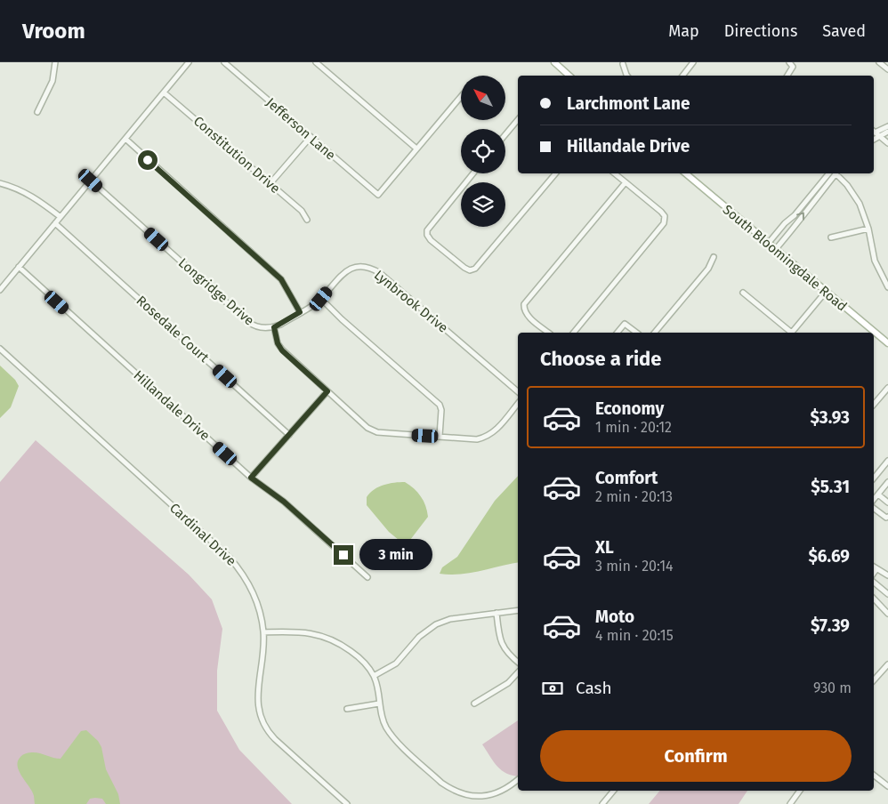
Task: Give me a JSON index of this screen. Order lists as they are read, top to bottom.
{
  "streets": {
    "main road": ["South Bloomingdale Road"],
    "street": [
      "Jefferson Lane",
      "Constitution Drive",
      "Longridge Drive",
      "Lynbrook Drive",
      "Rosedale Court",
      "Hillandale Drive",
      "Cardinal Drive"
    ]
  },
  "crossings": [
    ["Longridge Drive", "Lynbrook Drive"]
  ],
  "north": "top left",
  "page": {
    "header": "Vroom",
    "nav": ["Map", "Directions", "Saved"],
    "banner": ["Larchmont Lane", "Hillandale Drive"],
    "heading": "Choose a ride",
    "list": [
      {
        "name": "Economy",
        "note": "1 min · 20:12",
        "value": "$3.93"
      },
      {
        "name": "Comfort",
        "note": "2 min · 20:13",
        "value": "$5.31"
      },
      {
        "name": "XL",
        "note": "3 min · 20:14",
        "value": "$6.69"
      },
      {
        "name": "Moto",
        "note": "4 min · 20:15",
        "value": "$7.39"
      }
    ],
    "bubble": "3 min",
    "pay": ["Cash", "930 m"],
    "buttons": "Confirm"
  }
}
